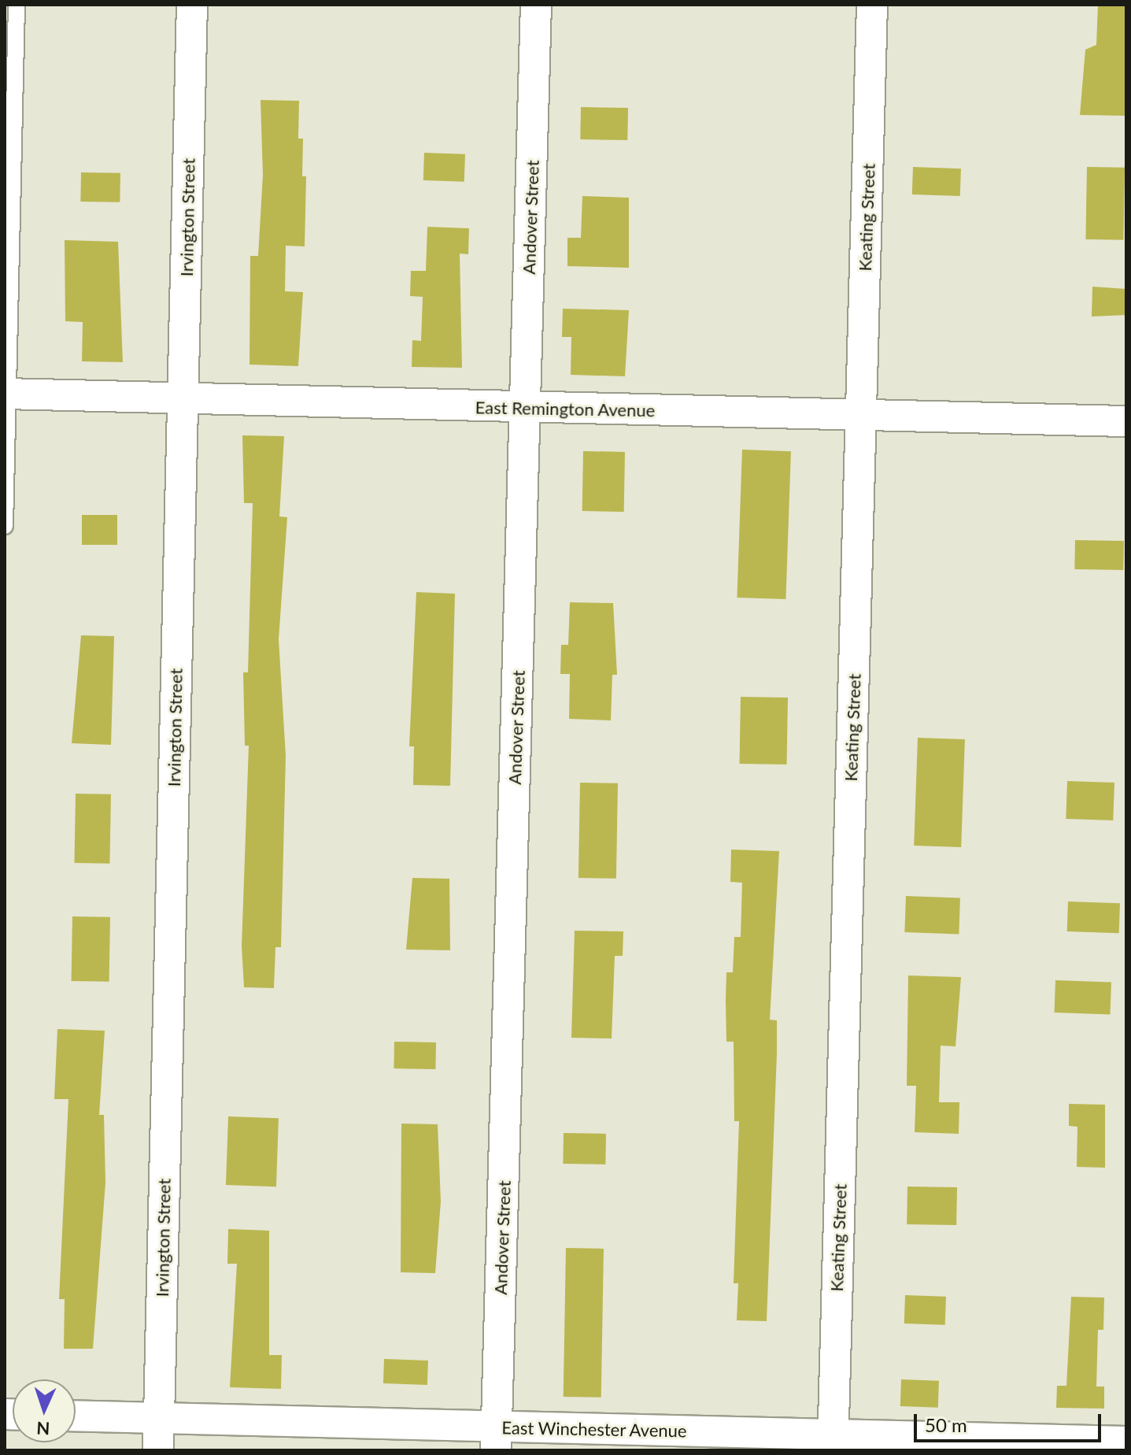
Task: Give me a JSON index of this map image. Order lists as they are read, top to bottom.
{
  "streets": {
    "street": [
      "Irvington Street",
      "Andover Street",
      "Keating Street",
      "East Remington Avenue",
      "East Winchester Avenue"
    ]
  },
  "crossings": [
    ["Irvington Street", "East Remington Avenue"],
    ["Irvington Street", "East Winchester Avenue"],
    ["Andover Street", "East Remington Avenue"],
    ["Andover Street", "East Winchester Avenue"],
    ["Keating Street", "East Remington Avenue"],
    ["Keating Street", "East Winchester Avenue"]
  ],
  "scale_bar": "50 m",
  "north": "bottom"
}
